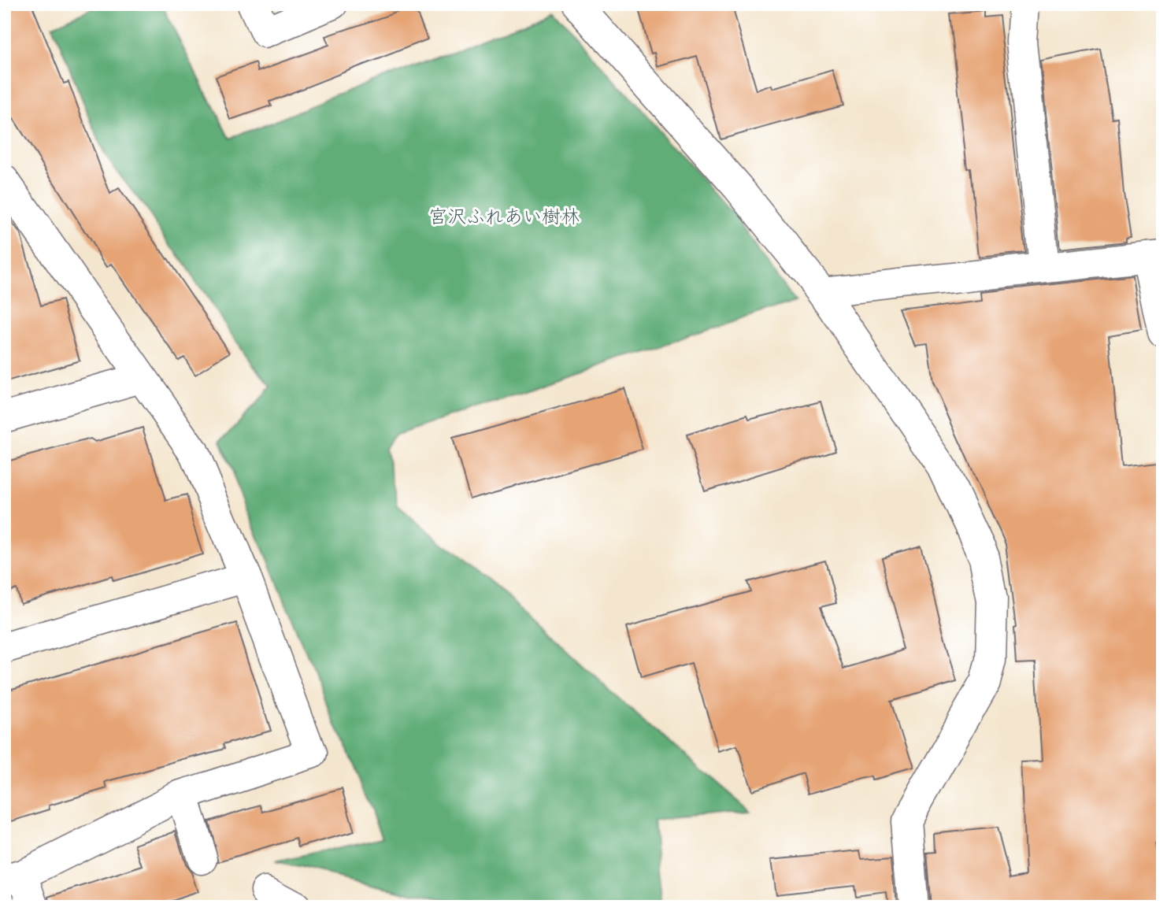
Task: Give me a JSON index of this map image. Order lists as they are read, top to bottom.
{
  "parks": ["宮沢ふれあい樹林"]
}
